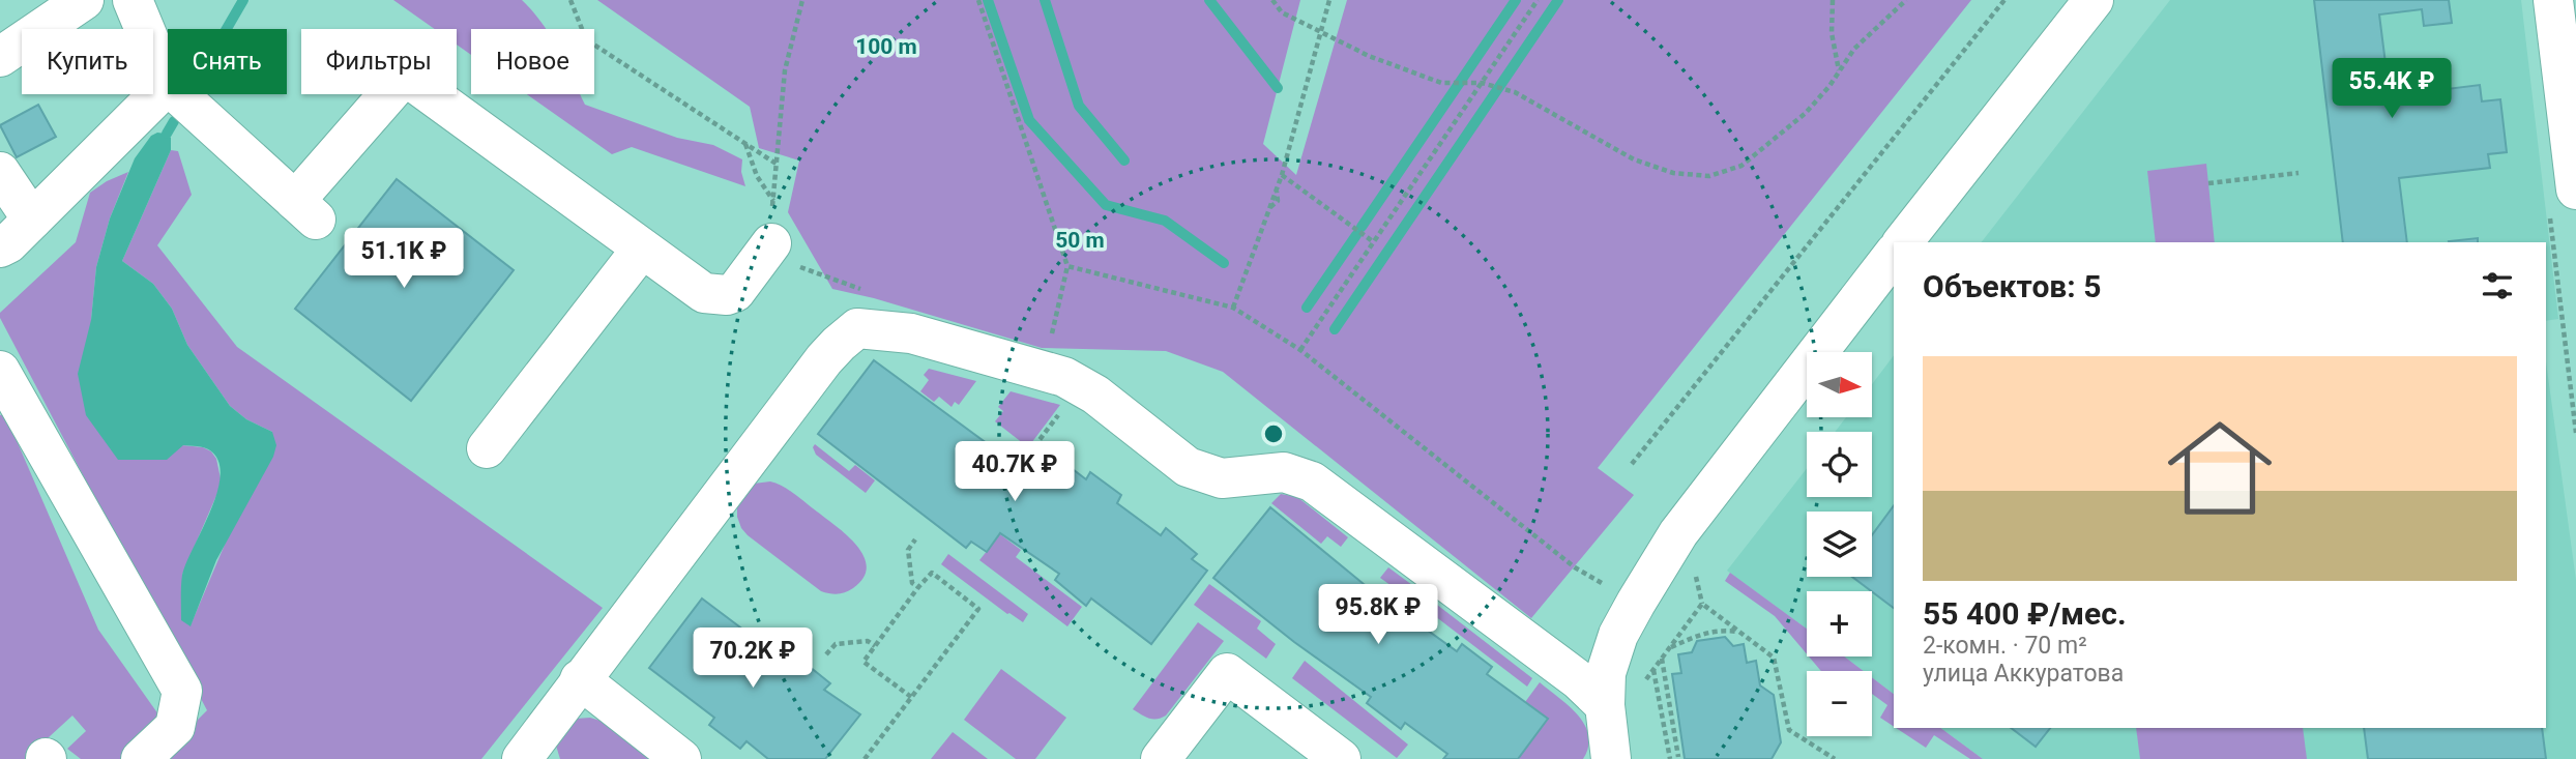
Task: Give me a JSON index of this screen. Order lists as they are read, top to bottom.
{
  "north": "right",
  "page": {
    "chip": [
      "Купить",
      "Снять",
      "Фильтры",
      "Новое"
    ],
    "price": [
      "55.4K ₽",
      "51.1K ₽",
      "40.7K ₽",
      "95.8K ₽",
      "70.2K ₽"
    ],
    "heading": "Объектов: 5",
    "list": [
      {
        "name": "55 400 ₽/мес.",
        "note": "2-комн. · 70 m² · улица Аккуратова"
      }
    ],
    "map_buttons": ["+", "−"]
  },
  "rings": ["100 m", "50 m"]
}
